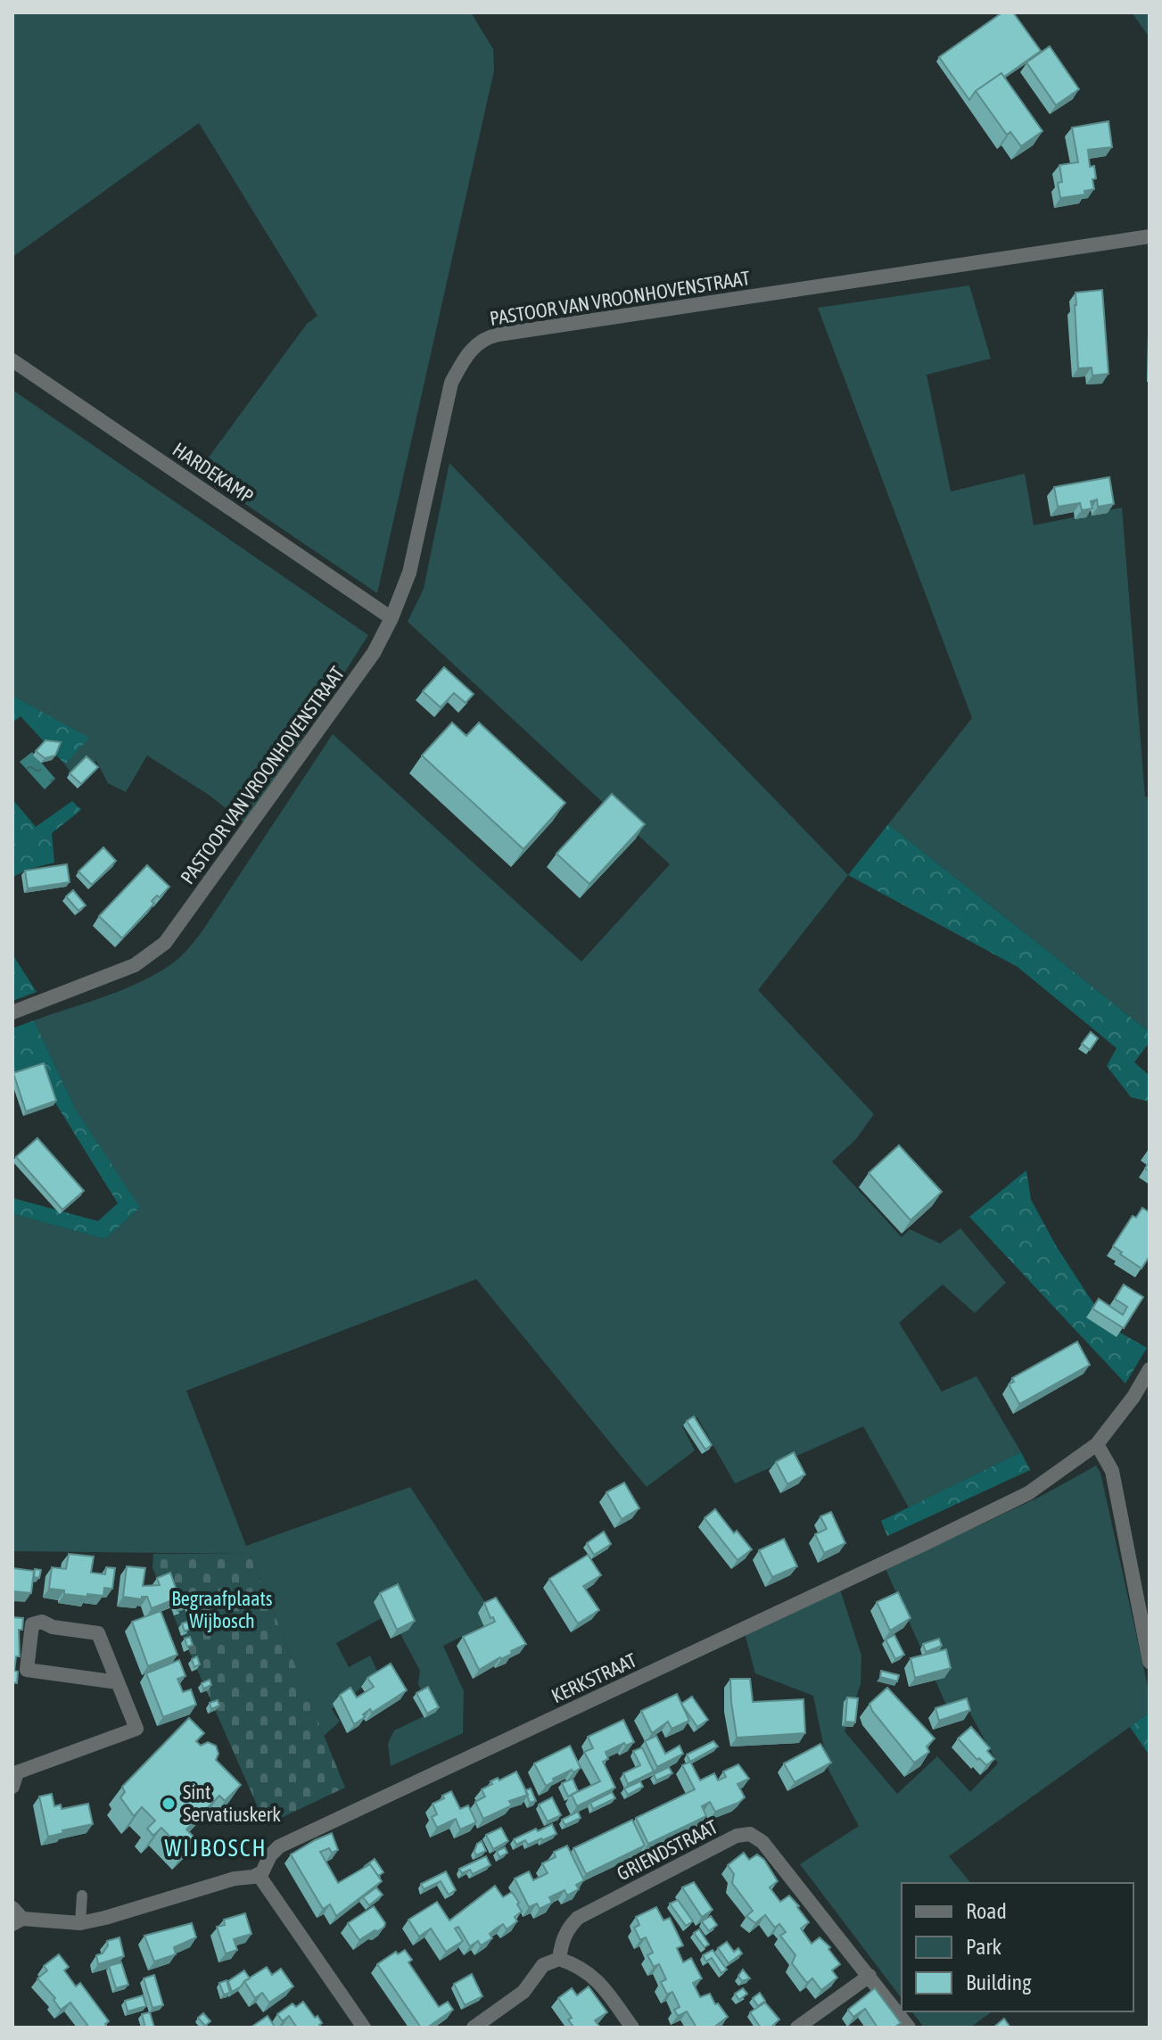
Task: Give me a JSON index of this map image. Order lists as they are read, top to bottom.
{
  "streets": {
    "street": [
      "PASTOOR VAN VROONHOVENSTRAAT",
      "HARDEKAMP",
      "KERKSTRAAT",
      "GRIENDSTRAAT"
    ]
  },
  "crossings": [
    ["PASTOOR VAN VROONHOVENSTRAAT", "HARDEKAMP"]
  ],
  "districts": ["WIJBOSCH"],
  "parks": ["Begraafplaats Wijbosch"],
  "places": ["Sint Servatiuskerk"],
  "legend": ["Road", "Park", "Building"]
}
